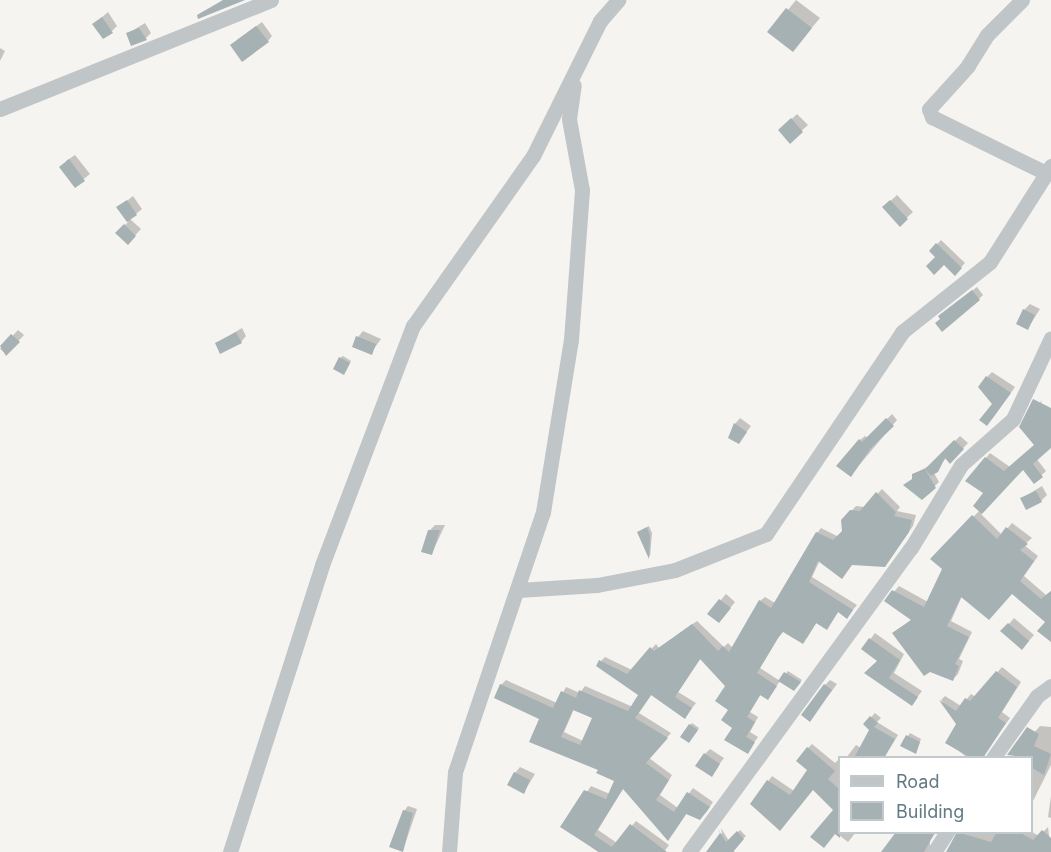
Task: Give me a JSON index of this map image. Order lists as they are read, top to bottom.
{
  "legend": ["Road", "Building"]
}
